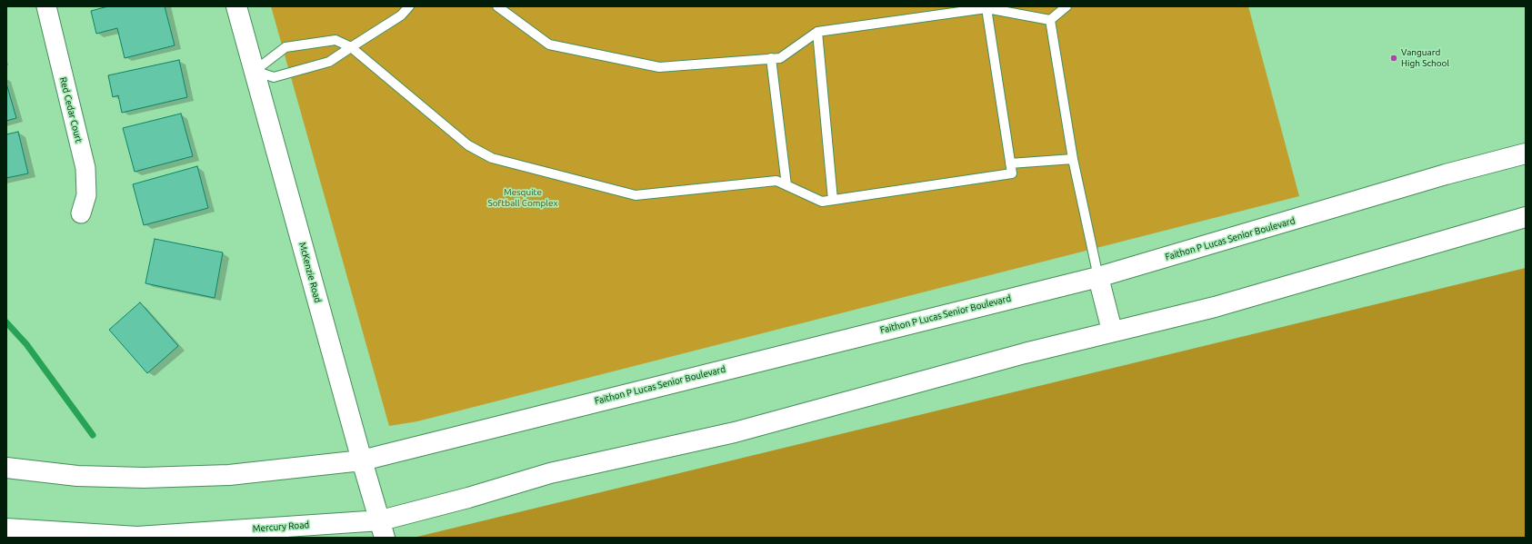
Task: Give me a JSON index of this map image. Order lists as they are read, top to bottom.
{
  "streets": {
    "main road": ["Faithon P Lucas Senior Boulevard", "McKenzie Road", "Mercury Road"],
    "street": ["Red Cedar Court"]
  },
  "crossings": [
    ["Faithon P Lucas Senior Boulevard", "McKenzie Road"],
    ["McKenzie Road", "Mercury Road"]
  ],
  "parks": ["Mesquite Softball Complex"],
  "places": ["Vanguard High School"]
}
